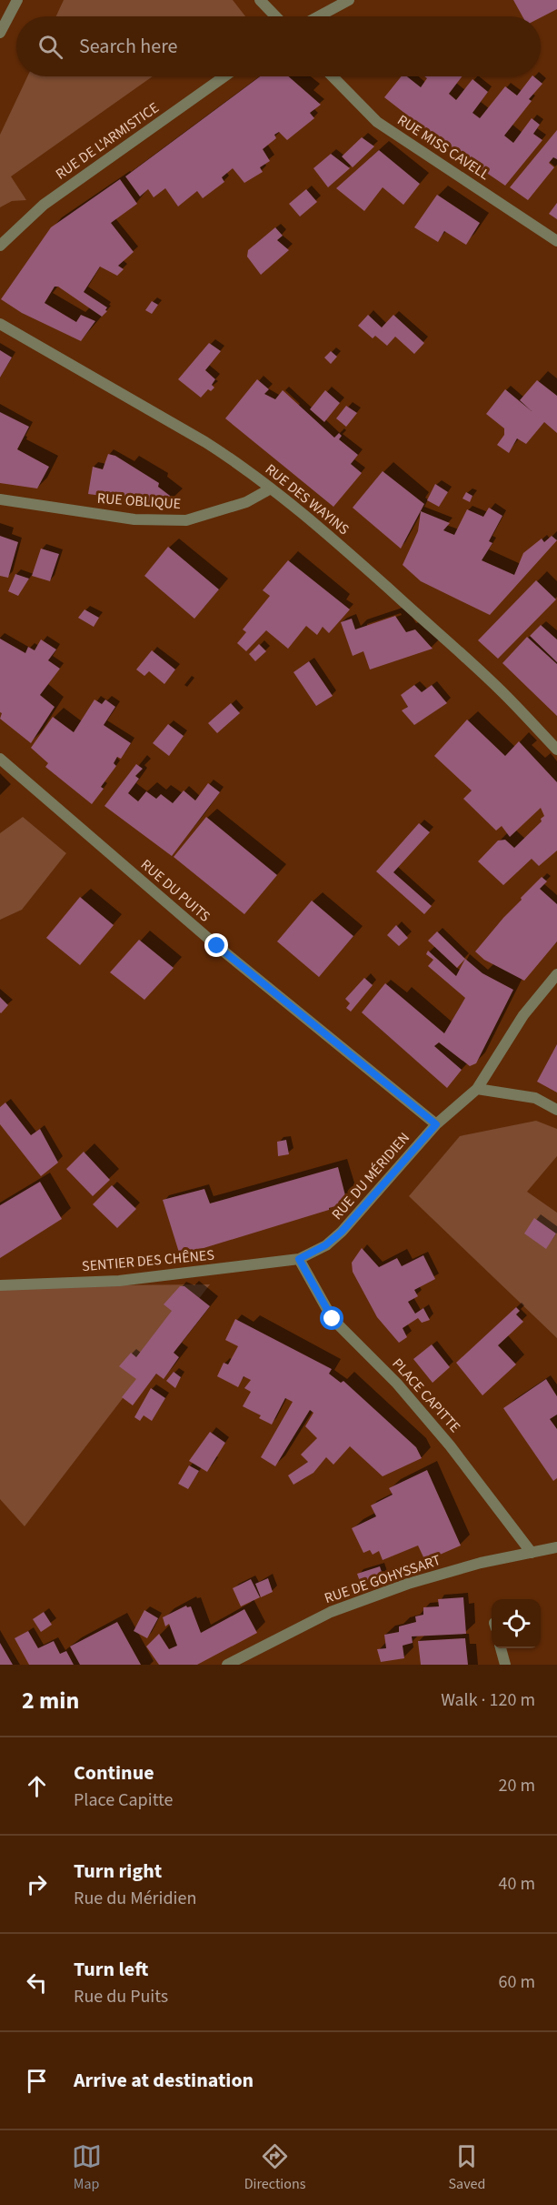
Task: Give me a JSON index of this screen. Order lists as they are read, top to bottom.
{
  "streets": {
    "street": [
      "RUE DE L'ARMISTICE",
      "RUE MISS CAVELL",
      "RUE DES WAYINS",
      "RUE OBLIQUE",
      "RUE DU PUITS",
      "RUE DU MÉRIDIEN",
      "SENTIER DES CHÊNES",
      "PLACE CAPITTE",
      "RUE DE GOHYSSART"
    ]
  },
  "crossings": [
    ["RUE DES WAYINS", "RUE OBLIQUE"],
    ["RUE DU PUITS", "RUE DU MÉRIDIEN"],
    ["RUE DU MÉRIDIEN", "SENTIER DES CHÊNES"],
    ["RUE DU MÉRIDIEN", "PLACE CAPITTE"],
    ["SENTIER DES CHÊNES", "PLACE CAPITTE"],
    ["PLACE CAPITTE", "RUE DE GOHYSSART"]
  ],
  "page": {
    "search": "Search here",
    "heading": ["2 min", "Walk · 120 m"],
    "list": [
      ["Continue", "Place Capitte", "20 m"],
      ["Turn right", "Rue du Méridien", "40 m"],
      ["Turn left", "Rue du Puits", "60 m"],
      "Arrive at destination"
    ],
    "nav": ["Map", "Directions", "Saved"]
  }
}
